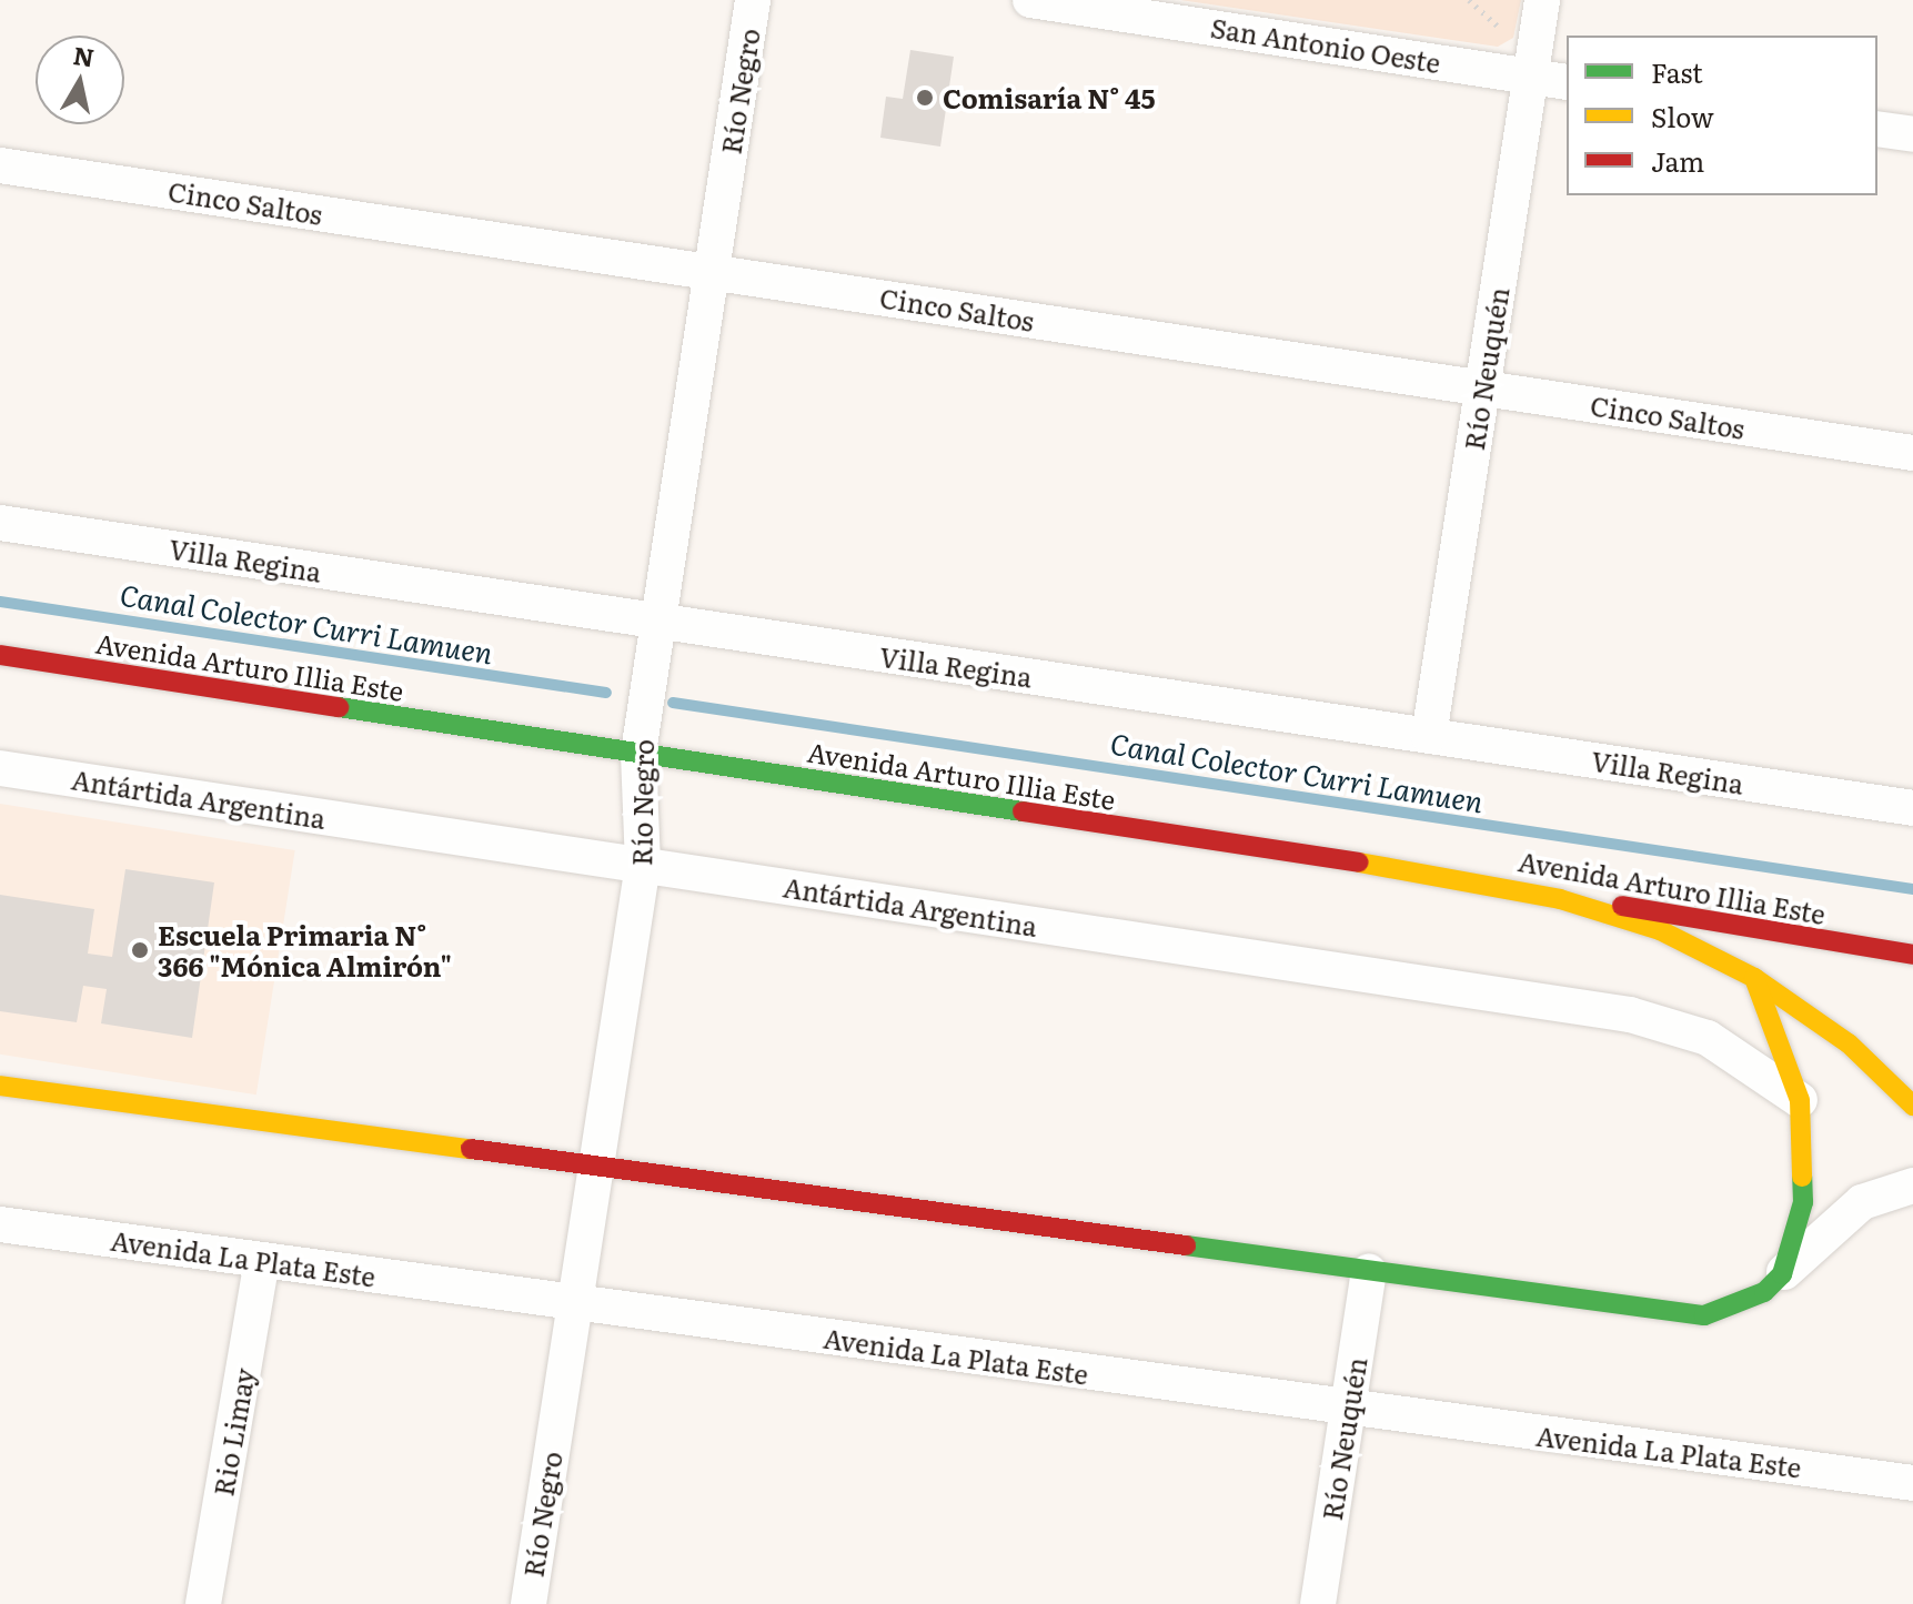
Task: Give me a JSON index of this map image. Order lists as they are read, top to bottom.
{
  "streets": {
    "main road": ["Avenida Arturo Illia Este"],
    "street": [
      "San Antonio Oeste",
      "Río Negro",
      "Cinco Saltos",
      "Río Neuquén",
      "Villa Regina",
      "Antártida Argentina",
      "Avenida La Plata Este",
      "Rio Limay"
    ]
  },
  "crossings": [
    ["San Antonio Oeste", "Río Neuquén"],
    ["Río Negro", "Cinco Saltos"],
    ["Río Negro", "Villa Regina"],
    ["Río Negro", "Avenida Arturo Illia Este"],
    ["Río Negro", "Antártida Argentina"],
    ["Río Negro", "Avenida La Plata Este"],
    ["Cinco Saltos", "Río Neuquén"],
    ["Río Neuquén", "Villa Regina"],
    ["Río Neuquén", "Avenida La Plata Este"],
    ["Avenida La Plata Este", "Rio Limay"]
  ],
  "water": ["Canal Colector Curri Lamuen"],
  "places": ["Comisaría N° 45", "Escuela Primaria N° 366 \"Mónica Almirón\""],
  "legend": ["Fast", "Slow", "Jam"],
  "north": "top"
}
